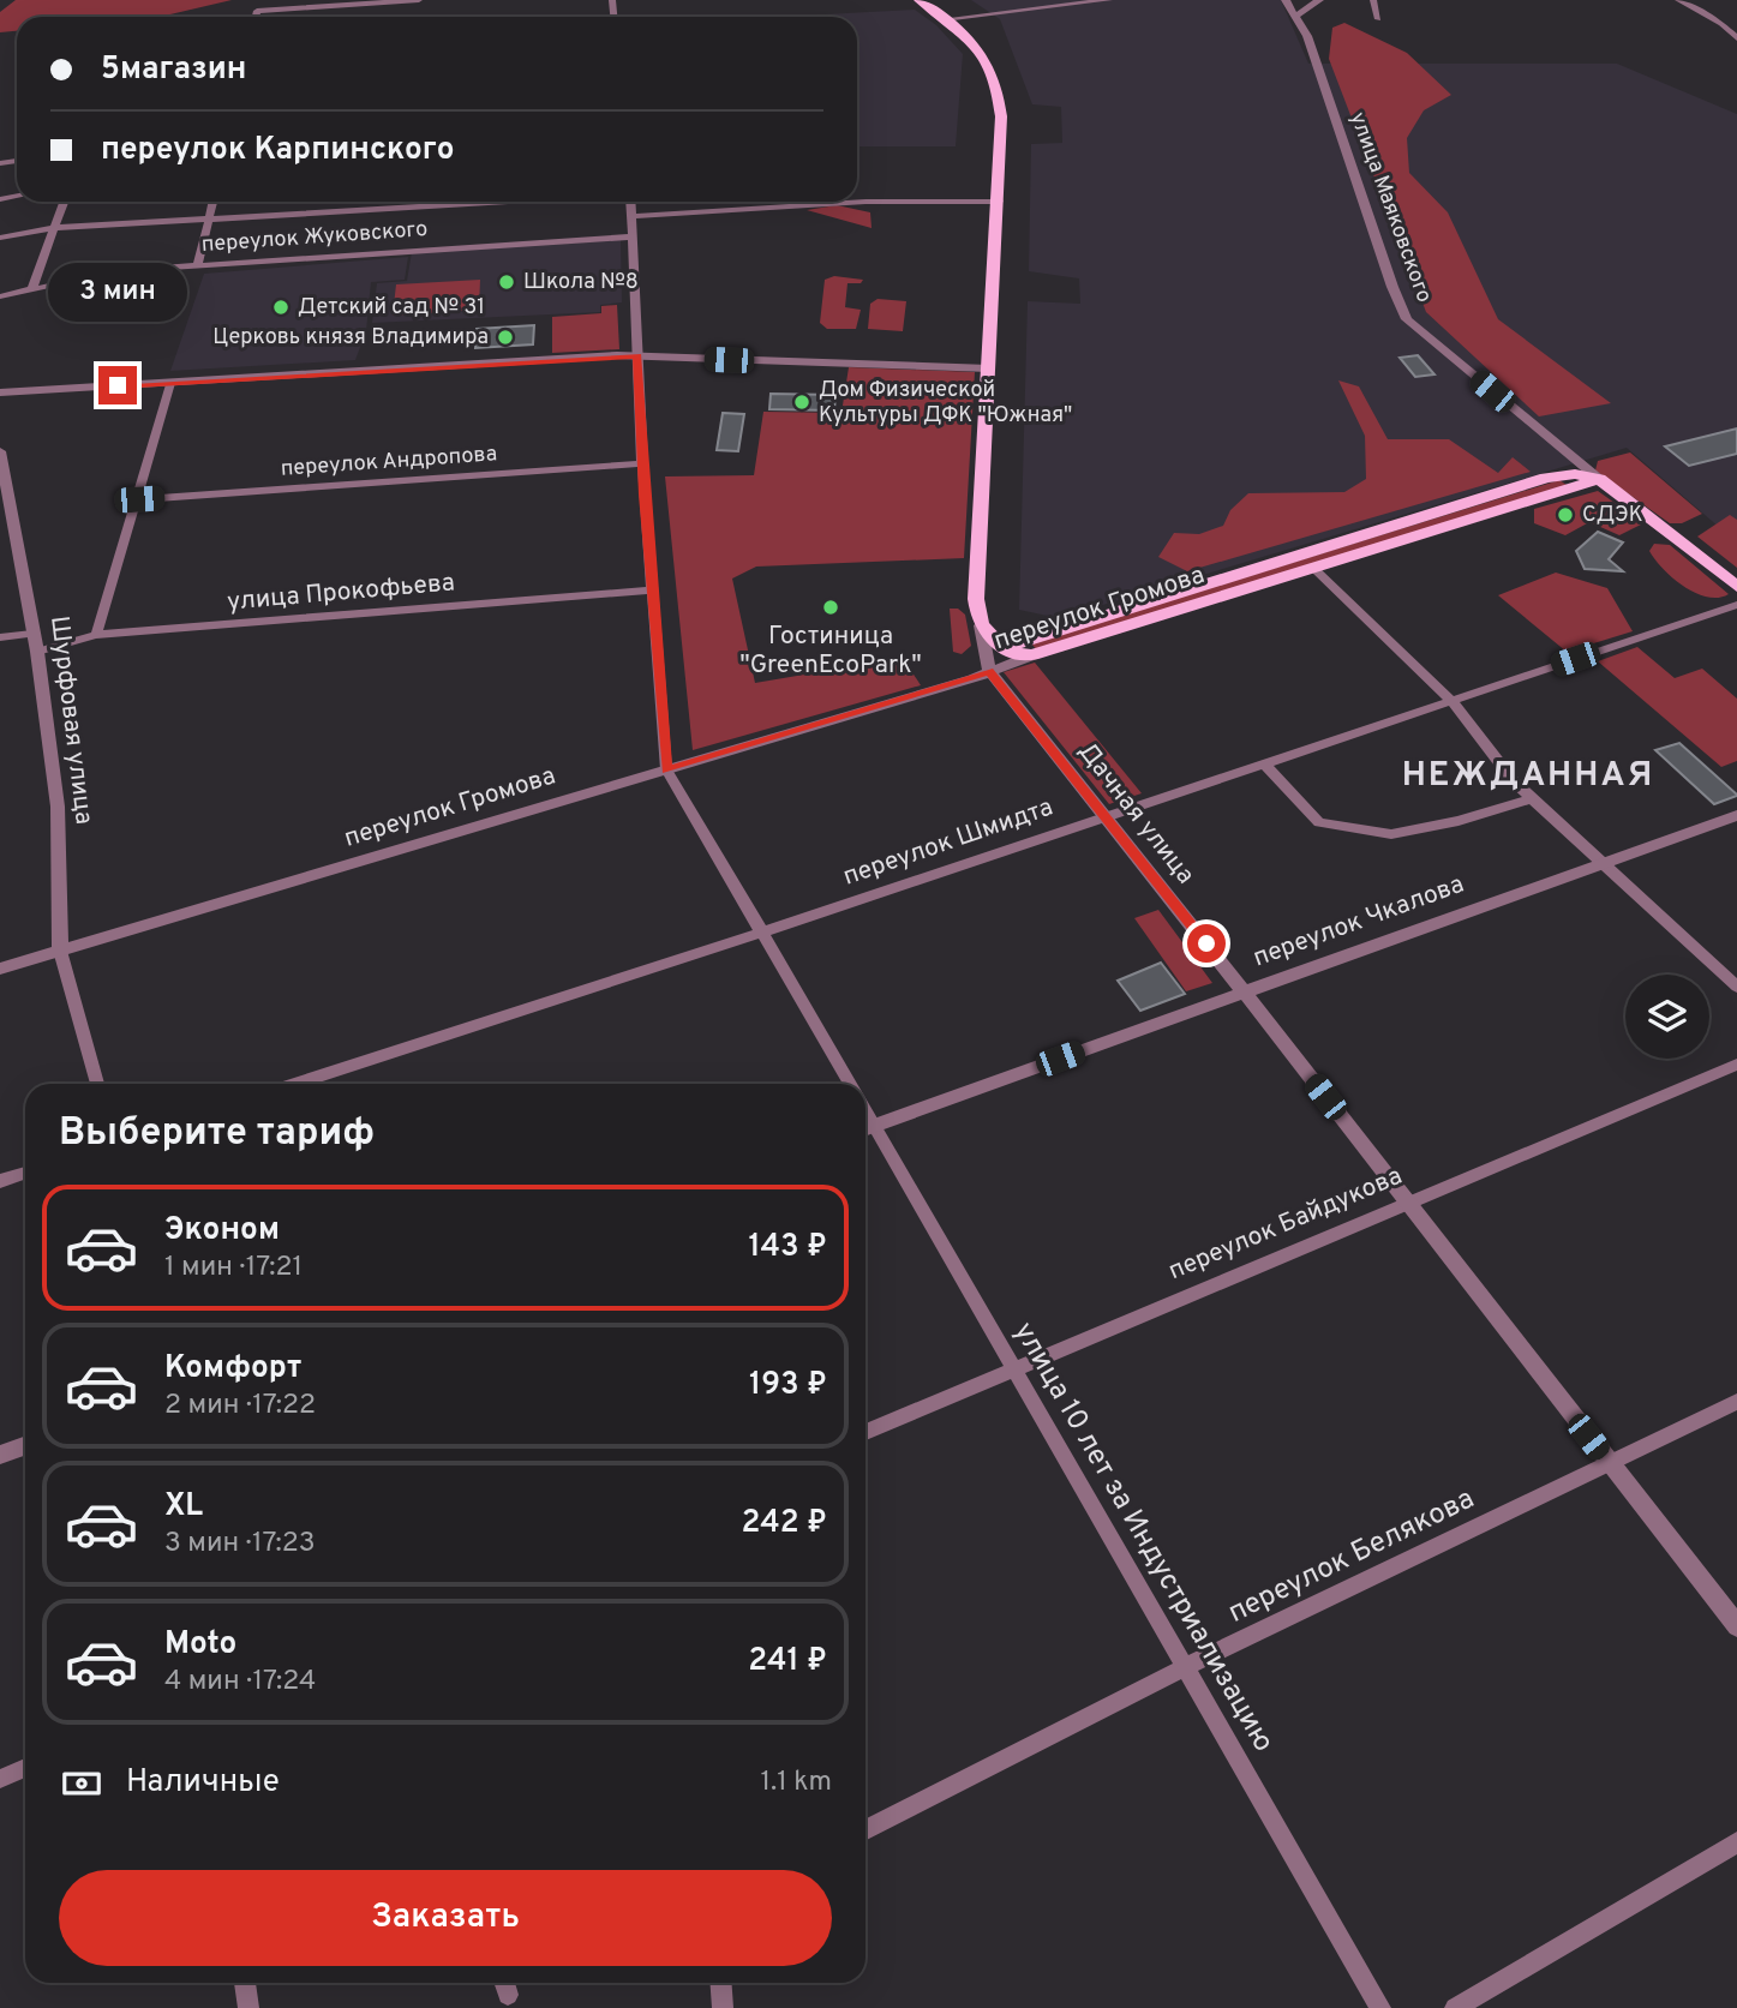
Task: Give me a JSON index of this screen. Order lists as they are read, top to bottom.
{
  "streets": {
    "main road": ["улица Маяковского", "переулок Громова", "Дачная улица"],
    "street": [
      "переулок Жуковского",
      "переулок Андропова",
      "улица Прокофьева",
      "Шурфовая улица",
      "переулок Шмидта",
      "переулок Чкалова",
      "переулок Байдукова",
      "улица 10 лет за Индустриализацию",
      "переулок Белякова"
    ]
  },
  "crossings": [
    ["улица Маяковского", "переулок Громова"],
    ["переулок Жуковского", "улица 10 лет за Индустриализацию"],
    ["переулок Андропова", "Шурфовая улица"],
    ["переулок Андропова", "улица 10 лет за Индустриализацию"],
    ["улица Прокофьева", "Шурфовая улица"],
    ["улица Прокофьева", "улица 10 лет за Индустриализацию"],
    ["переулок Громова", "Шурфовая улица"],
    ["переулок Громова", "Дачная улица"],
    ["переулок Громова", "улица 10 лет за Индустриализацию"],
    ["Дачная улица", "переулок Шмидта"],
    ["Дачная улица", "переулок Чкалова"],
    ["Дачная улица", "переулок Байдукова"],
    ["Дачная улица", "переулок Белякова"],
    ["переулок Шмидта", "улица 10 лет за Индустриализацию"],
    ["переулок Чкалова", "улица 10 лет за Индустриализацию"],
    ["переулок Байдукова", "улица 10 лет за Индустриализацию"],
    ["улица 10 лет за Индустриализацию", "переулок Белякова"]
  ],
  "districts": ["НЕЖДАННАЯ"],
  "places": [
    "Школа №8",
    "Детский сад № 31",
    "Церковь князя Владимира",
    "Дом Физической Культуры ДФК \"Южная\"",
    "СДЭК",
    "Гостиница \"GreenEcoPark\""
  ],
  "page": {
    "banner": ["5магазин", "переулок Карпинского"],
    "bubble": "3 мин",
    "heading": "Выберите тариф",
    "list": [
      {
        "name": "Эконом",
        "note": "1 мин · 17:21",
        "value": "143 ₽"
      },
      {
        "name": "Комфорт",
        "note": "2 мин · 17:22",
        "value": "193 ₽"
      },
      {
        "name": "XL",
        "note": "3 мин · 17:23",
        "value": "242 ₽"
      },
      {
        "name": "Moto",
        "note": "4 мин · 17:24",
        "value": "241 ₽"
      }
    ],
    "pay": ["Наличные", "1.1 km"],
    "buttons": "Заказать"
  }
}
